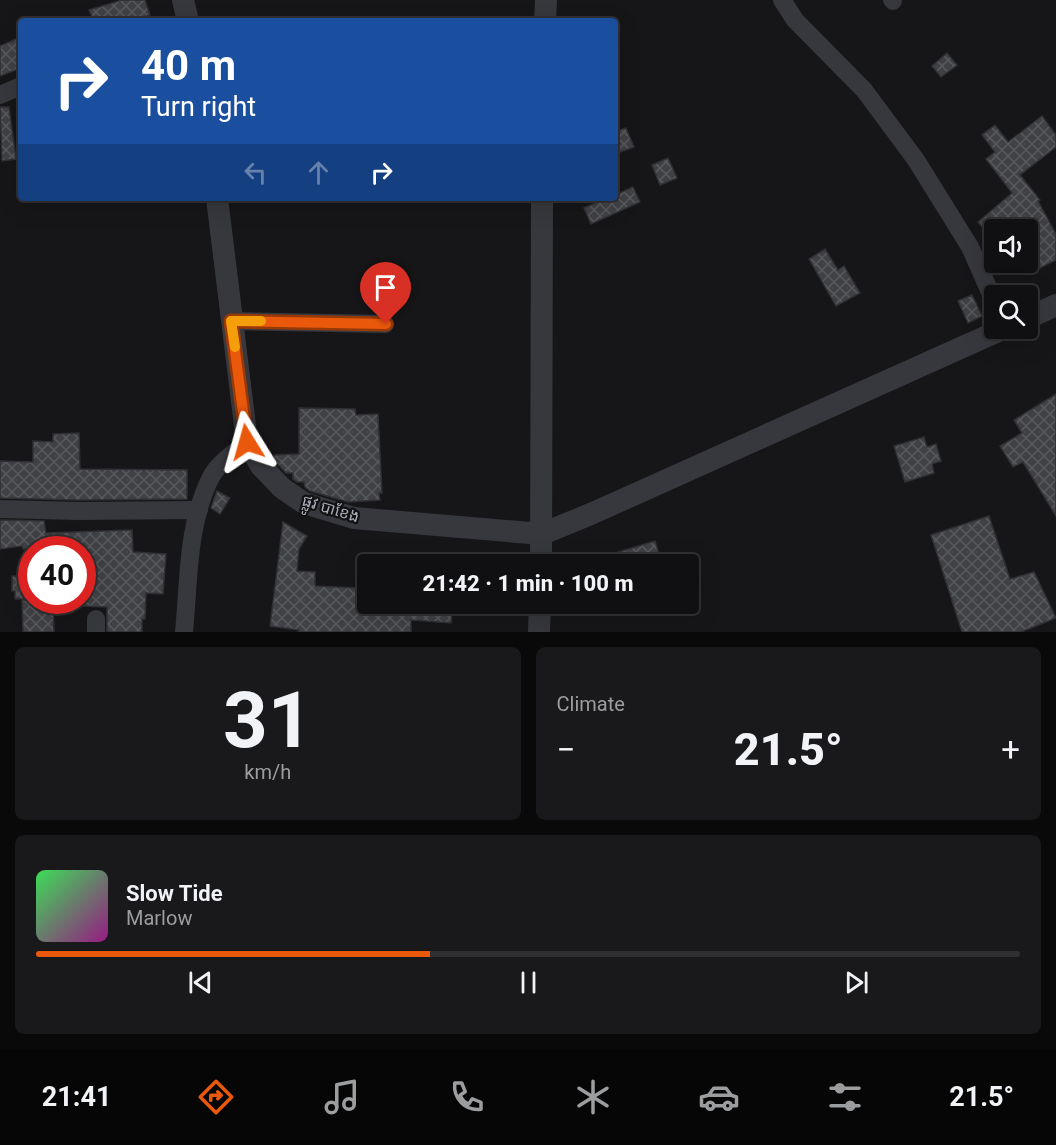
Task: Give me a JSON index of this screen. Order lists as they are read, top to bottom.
{
  "streets": {
    "street": ["ផ្លូវ បាខែង"]
  },
  "page": {
    "turn": ["40 m", "Turn right"],
    "limit": "40",
    "trip": "21:42 · 1 min · 100 m",
    "tile": [
      ["31", "km/h"],
      "Climate"
    ],
    "heat": ["−", "21.5°", "+"],
    "song": ["Slow Tide", "Marlow"],
    "tabs": ["21:41", "21.5°"]
  }
}
